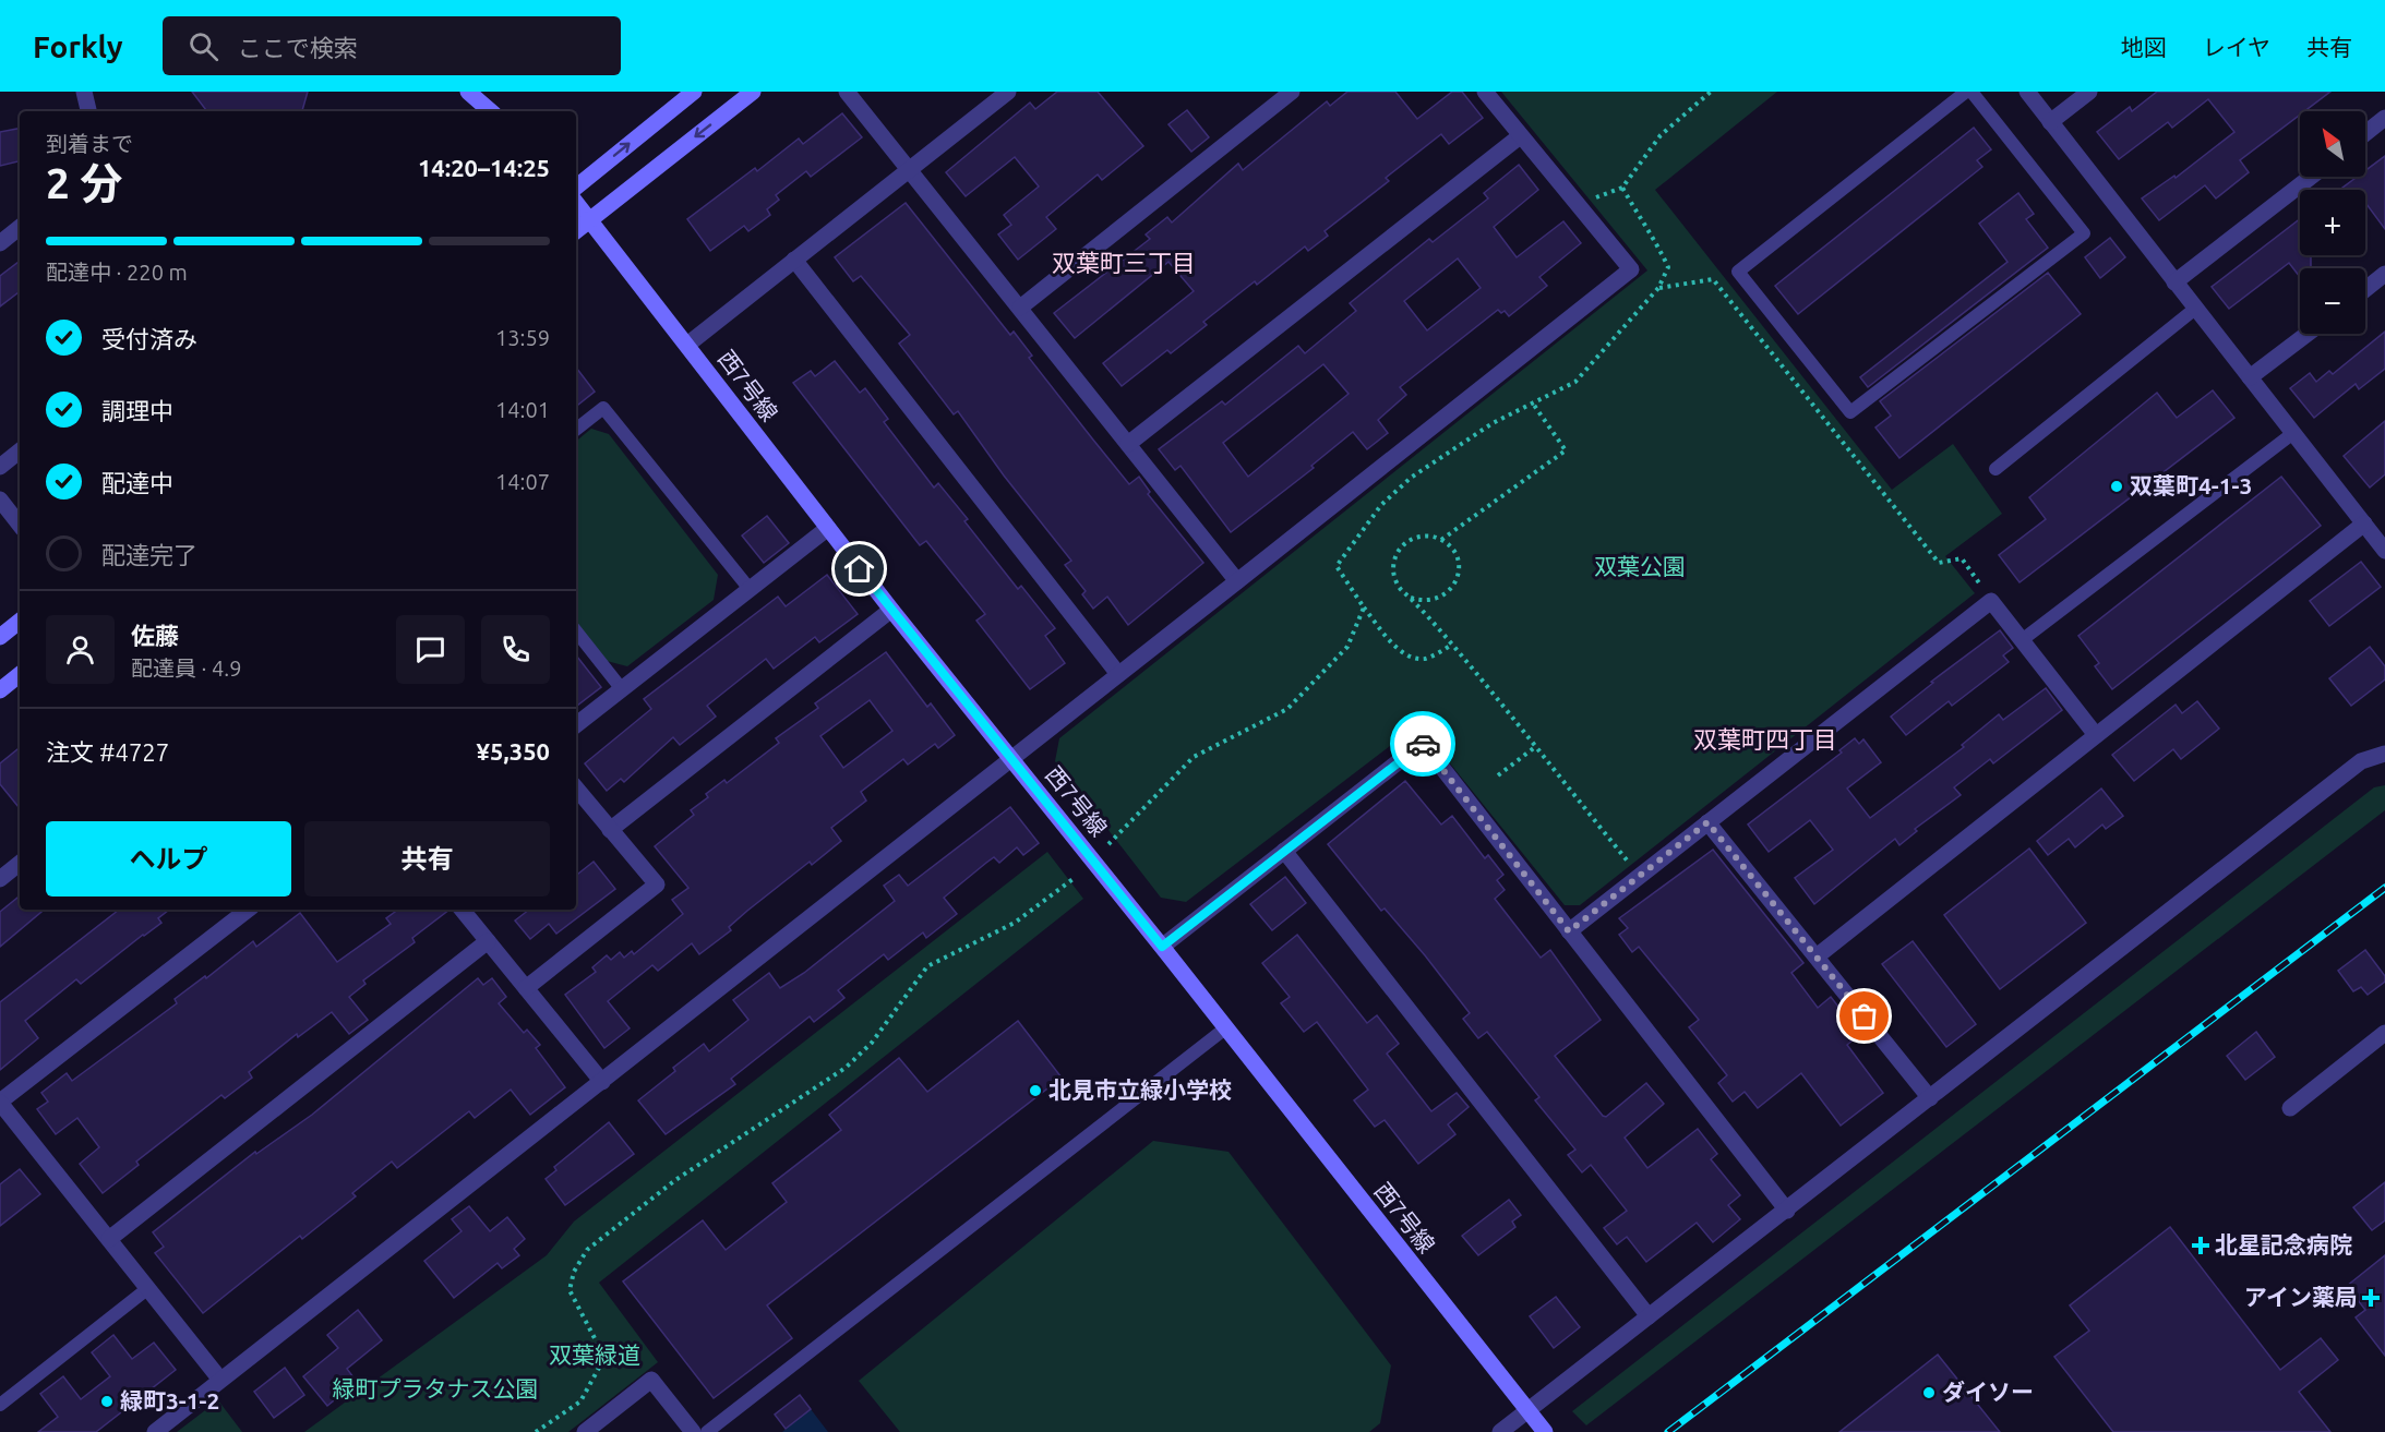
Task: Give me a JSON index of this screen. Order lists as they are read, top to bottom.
{
  "streets": {
    "street": ["西7号線"]
  },
  "districts": ["双葉町三丁目", "双葉町四丁目"],
  "parks": ["双葉公園", "双葉緑道", "緑町プラタナス公園"],
  "places": {
    "other": [
      "双葉町4-1-3",
      "北見市立緑小学校",
      "ダイソー",
      "緑町3-1-2"
    ],
    "health": ["北星記念病院", "アイン薬局"]
  },
  "north": "top left",
  "page": {
    "header": "Forkly",
    "search": "ここで検索",
    "nav": ["地図", "レイヤ", "共有"],
    "map_buttons": ["+", "−"],
    "heading": ["2 分", "到着まで", "14:20–14:25"],
    "panel": [
      "佐藤",
      "配達員 · 4.9",
      "注文 #4727",
      "¥5,350"
    ],
    "bar": "配達中 · 220 m",
    "list": [
      ["受付済み", "13:59"],
      ["調理中", "14:01"],
      ["配達中", "14:07"],
      "配達完了"
    ],
    "buttons": ["ヘルプ", "共有"]
  }
}
